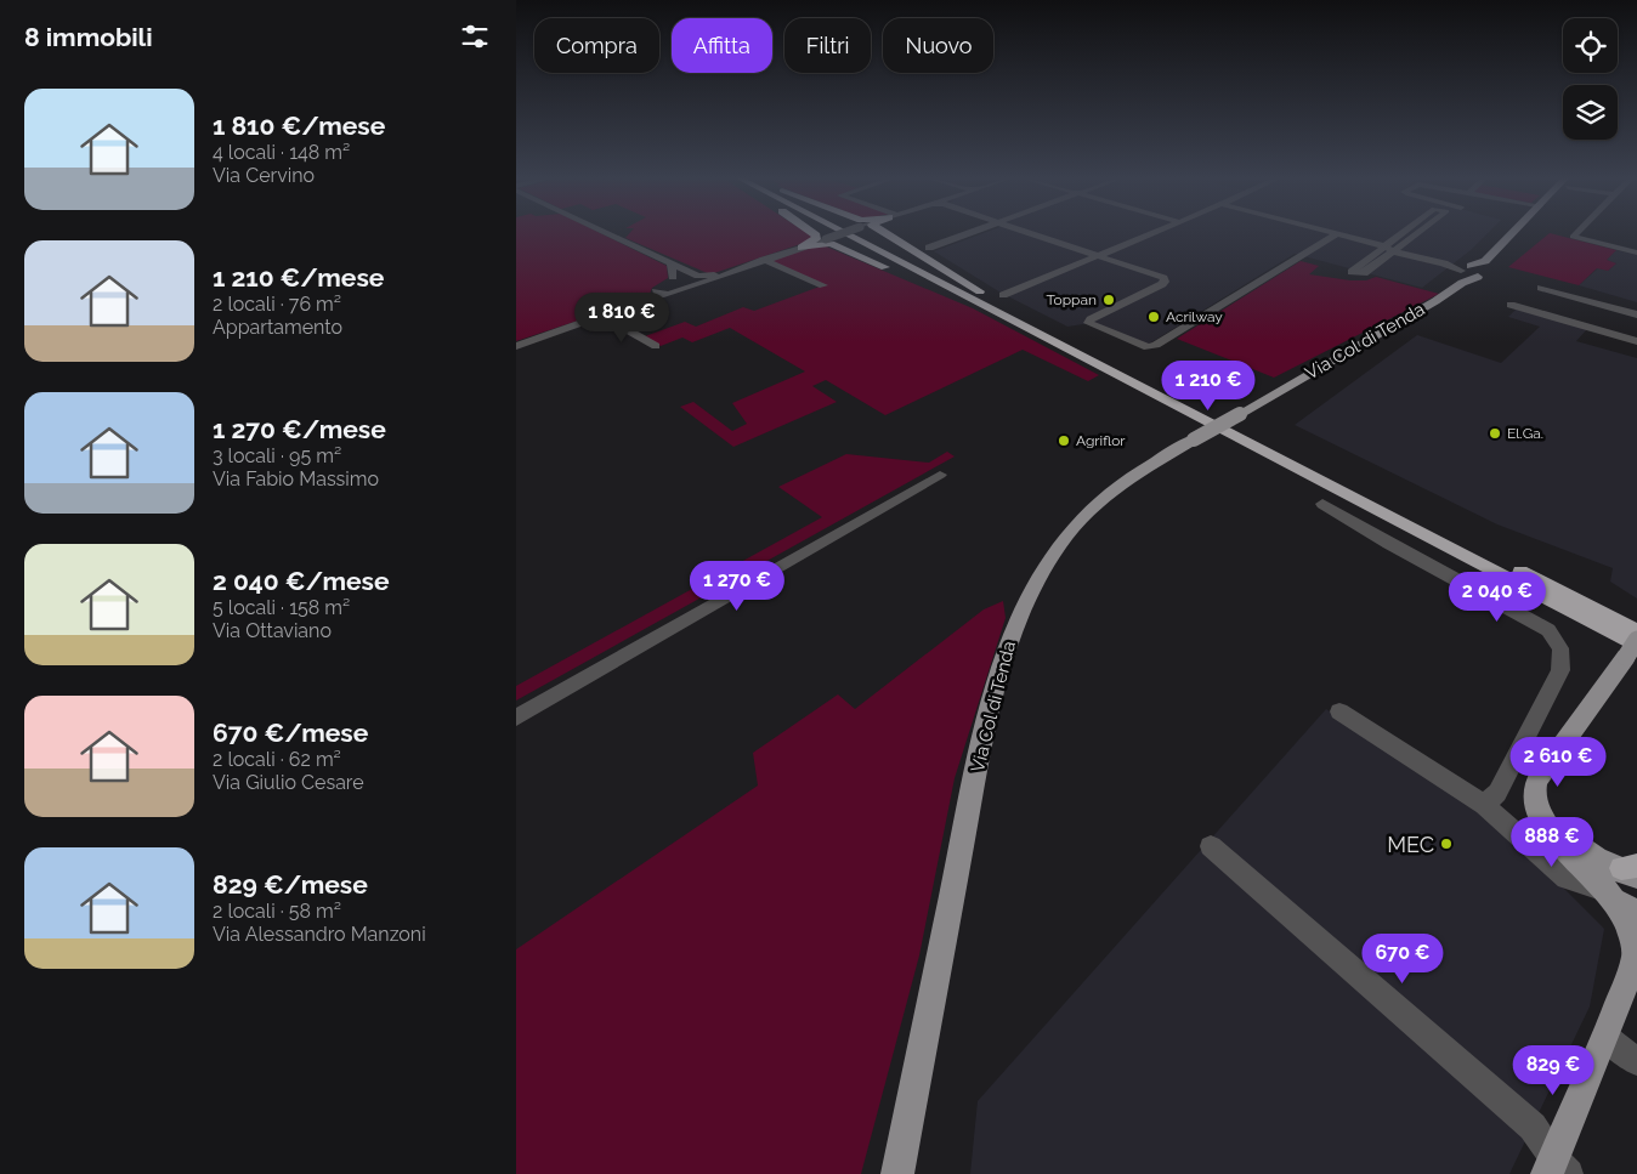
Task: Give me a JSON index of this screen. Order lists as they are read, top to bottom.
{
  "streets": {
    "main road": ["Via Col di Tenda"]
  },
  "places": [
    "Toppan",
    "Acrilway",
    "El.Ga.",
    "Agriflor",
    "MEC"
  ],
  "page": {
    "heading": "8 immobili",
    "chip": [
      "Compra",
      "Affitta",
      "Filtri",
      "Nuovo"
    ],
    "list": [
      {
        "name": "1 810 €/mese",
        "note": "4 locali · 148 m² · Via Cervino"
      },
      {
        "name": "1 210 €/mese",
        "note": "2 locali · 76 m² · Appartamento"
      },
      {
        "name": "1 270 €/mese",
        "note": "3 locali · 95 m² · Via Fabio Massimo"
      },
      {
        "name": "2 040 €/mese",
        "note": "5 locali · 158 m² · Via Ottaviano"
      },
      {
        "name": "670 €/mese",
        "note": "2 locali · 62 m² · Via Giulio Cesare"
      },
      {
        "name": "829 €/mese",
        "note": "2 locali · 58 m² · Via Alessandro Manzoni"
      }
    ],
    "price": [
      "1 810 €",
      "1 210 €",
      "1 270 €",
      "2 040 €",
      "2 610 €",
      "888 €",
      "670 €",
      "829 €"
    ]
  }
}
